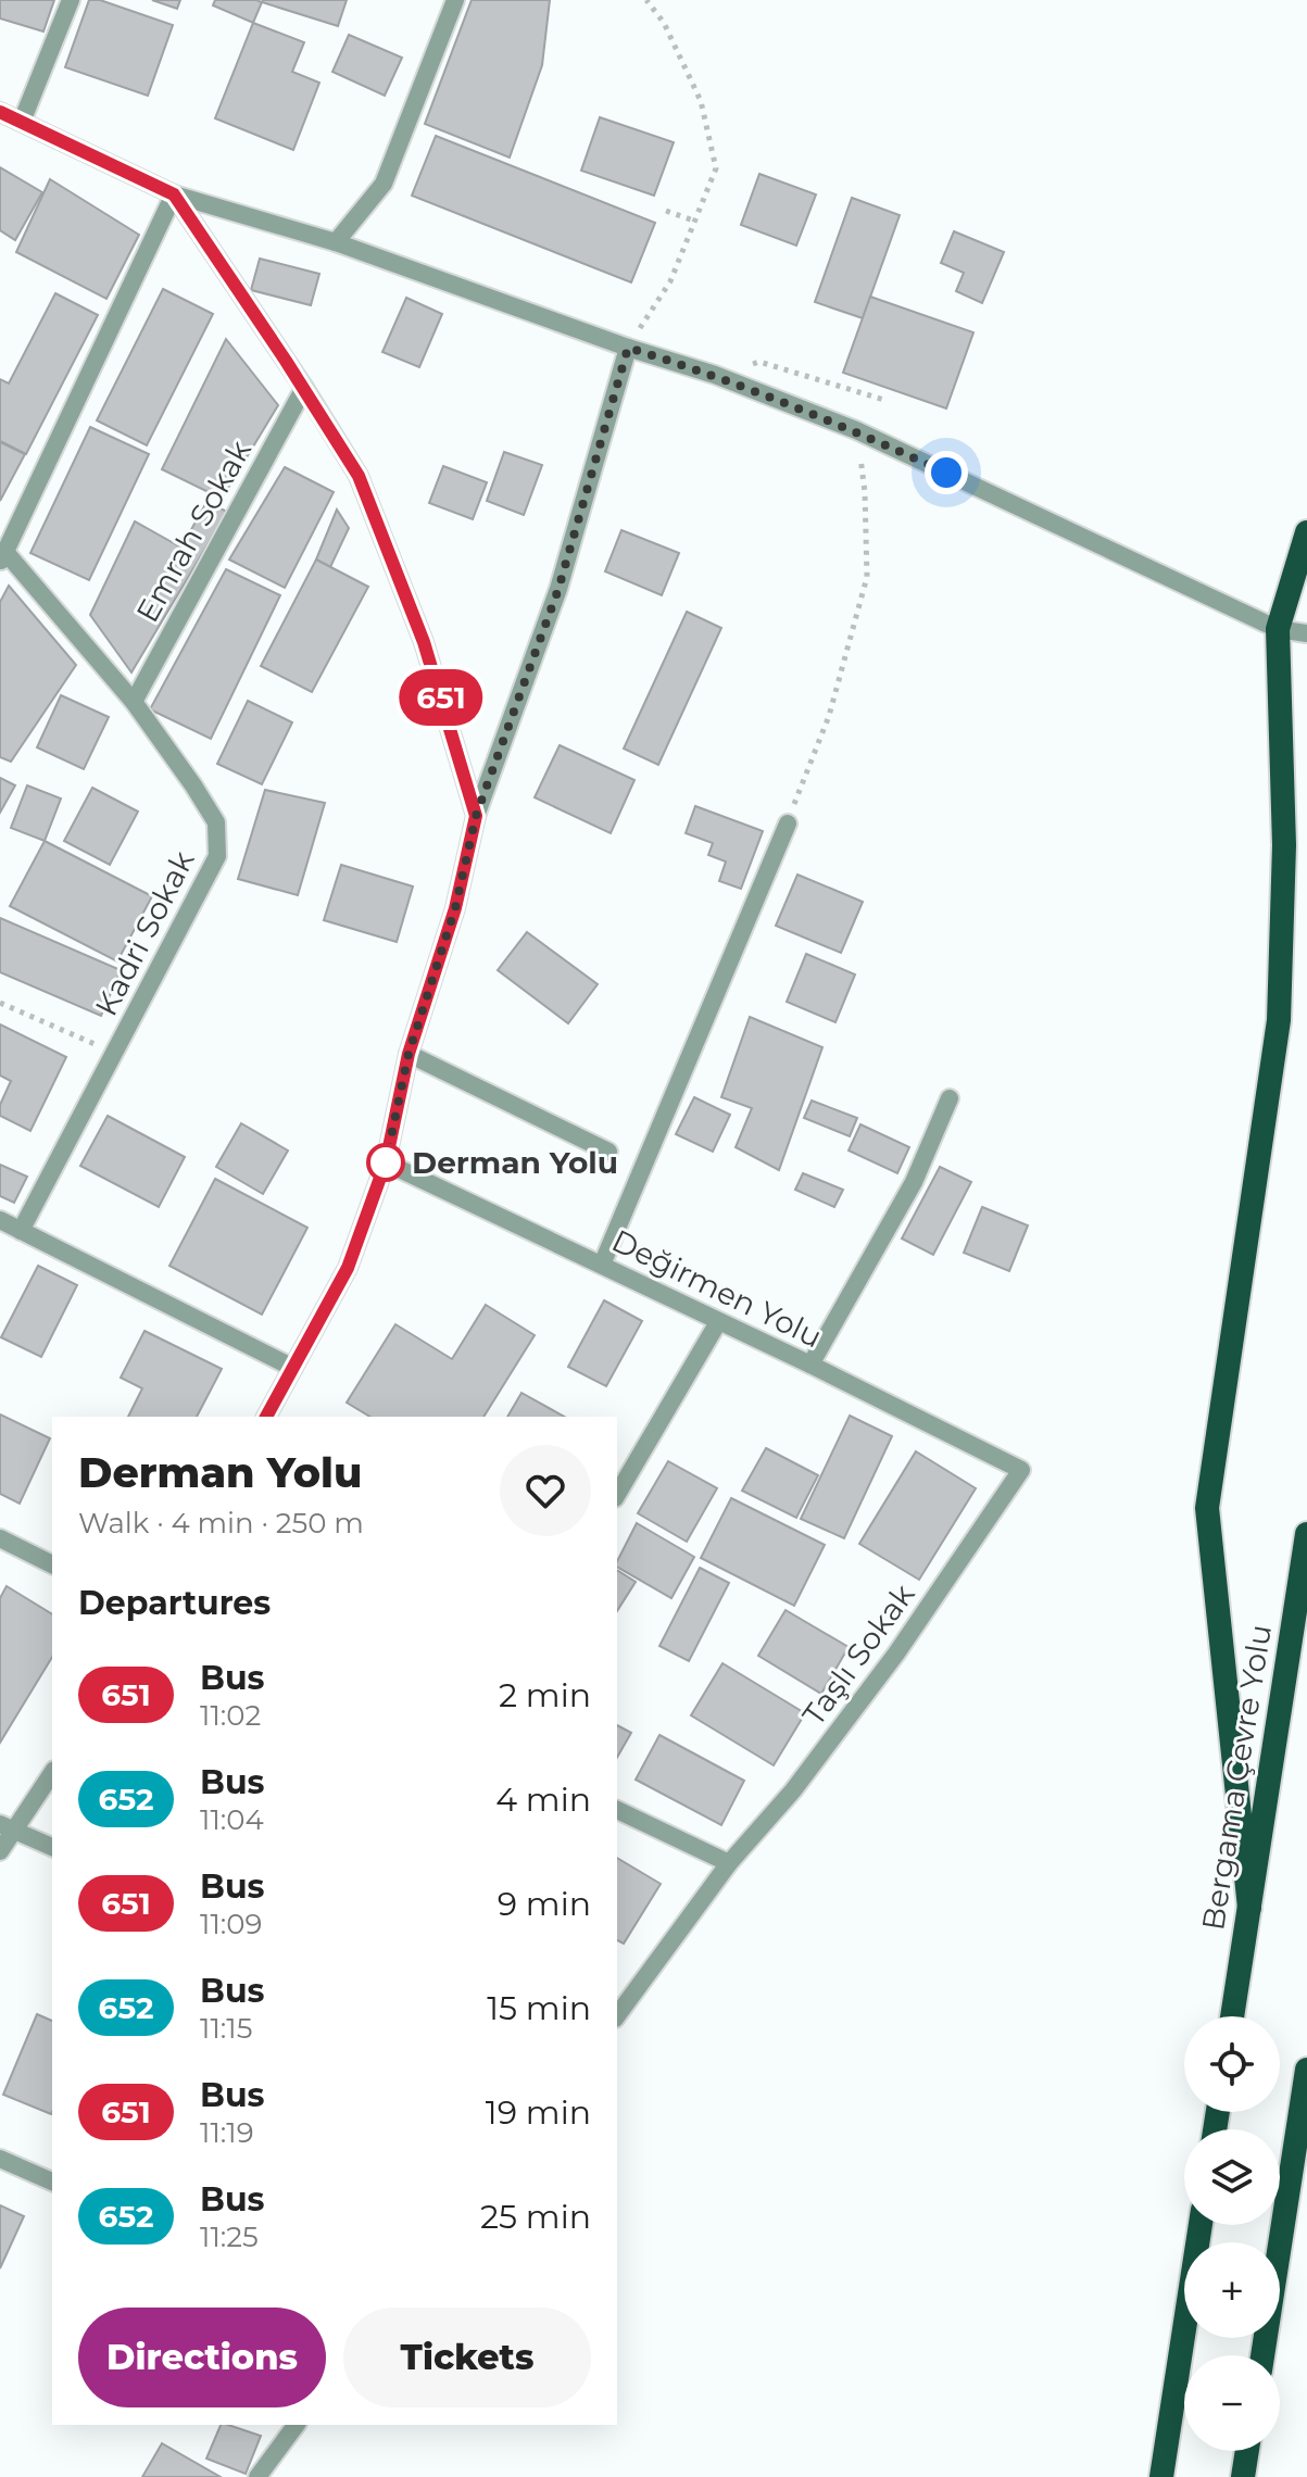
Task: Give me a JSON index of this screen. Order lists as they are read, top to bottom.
{
  "streets": {
    "highway": ["Bergama Çevre Yolu"],
    "street": [
      "Emrah Sokak",
      "Kadri Sokak",
      "Değirmen Yolu",
      "Taşlı Sokak"
    ]
  },
  "crossings": [
    ["Emrah Sokak", "Kadri Sokak"],
    ["Değirmen Yolu", "Taşlı Sokak"]
  ],
  "places": ["Derman Yolu"],
  "lines": ["bus line 651"],
  "page": {
    "on_map": "651",
    "heading": [
      ["Derman Yolu", "Walk · 4 min · 250 m"],
      "Departures"
    ],
    "list": [
      {
        "mark": "651",
        "name": "Bus",
        "note": "11:02",
        "value": "2 min"
      },
      {
        "mark": "652",
        "name": "Bus",
        "note": "11:04",
        "value": "4 min"
      },
      {
        "mark": "651",
        "name": "Bus",
        "note": "11:09",
        "value": "9 min"
      },
      {
        "mark": "652",
        "name": "Bus",
        "note": "11:15",
        "value": "15 min"
      },
      {
        "mark": "651",
        "name": "Bus",
        "note": "11:19",
        "value": "19 min"
      },
      {
        "mark": "652",
        "name": "Bus",
        "note": "11:25",
        "value": "25 min"
      }
    ],
    "map_buttons": ["+", "−"],
    "buttons": ["Directions", "Tickets"]
  }
}
